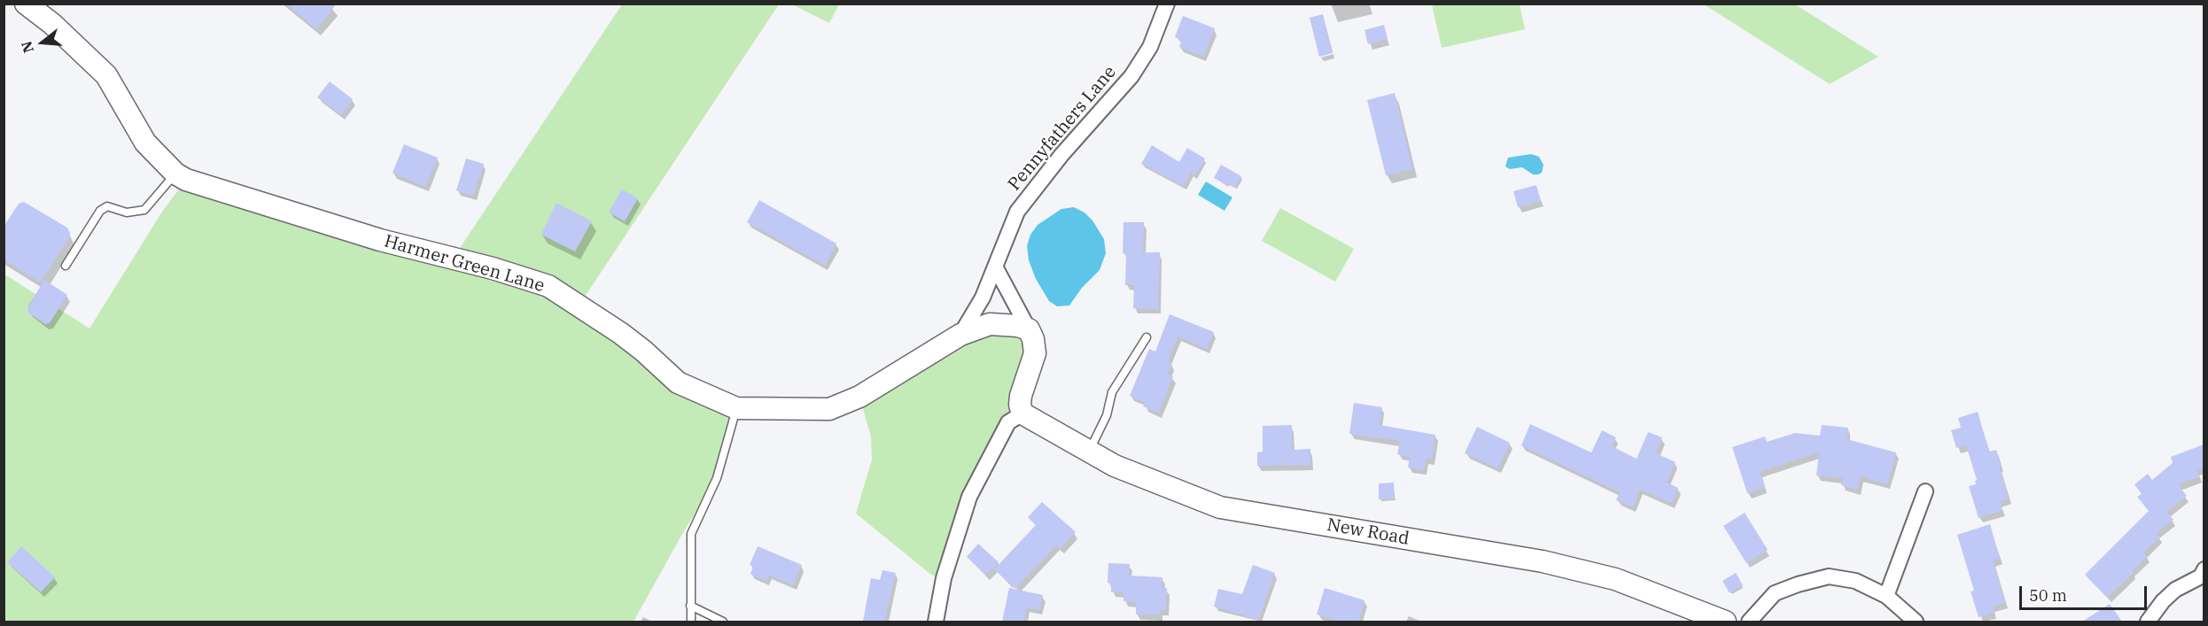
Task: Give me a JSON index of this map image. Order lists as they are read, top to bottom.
{
  "streets": {
    "street": ["Pennyfathers Lane", "Harmer Green Lane", "New Road"]
  },
  "crossings": [
    ["Pennyfathers Lane", "Harmer Green Lane"]
  ],
  "scale_bar": "50 m",
  "north": "left"
}
